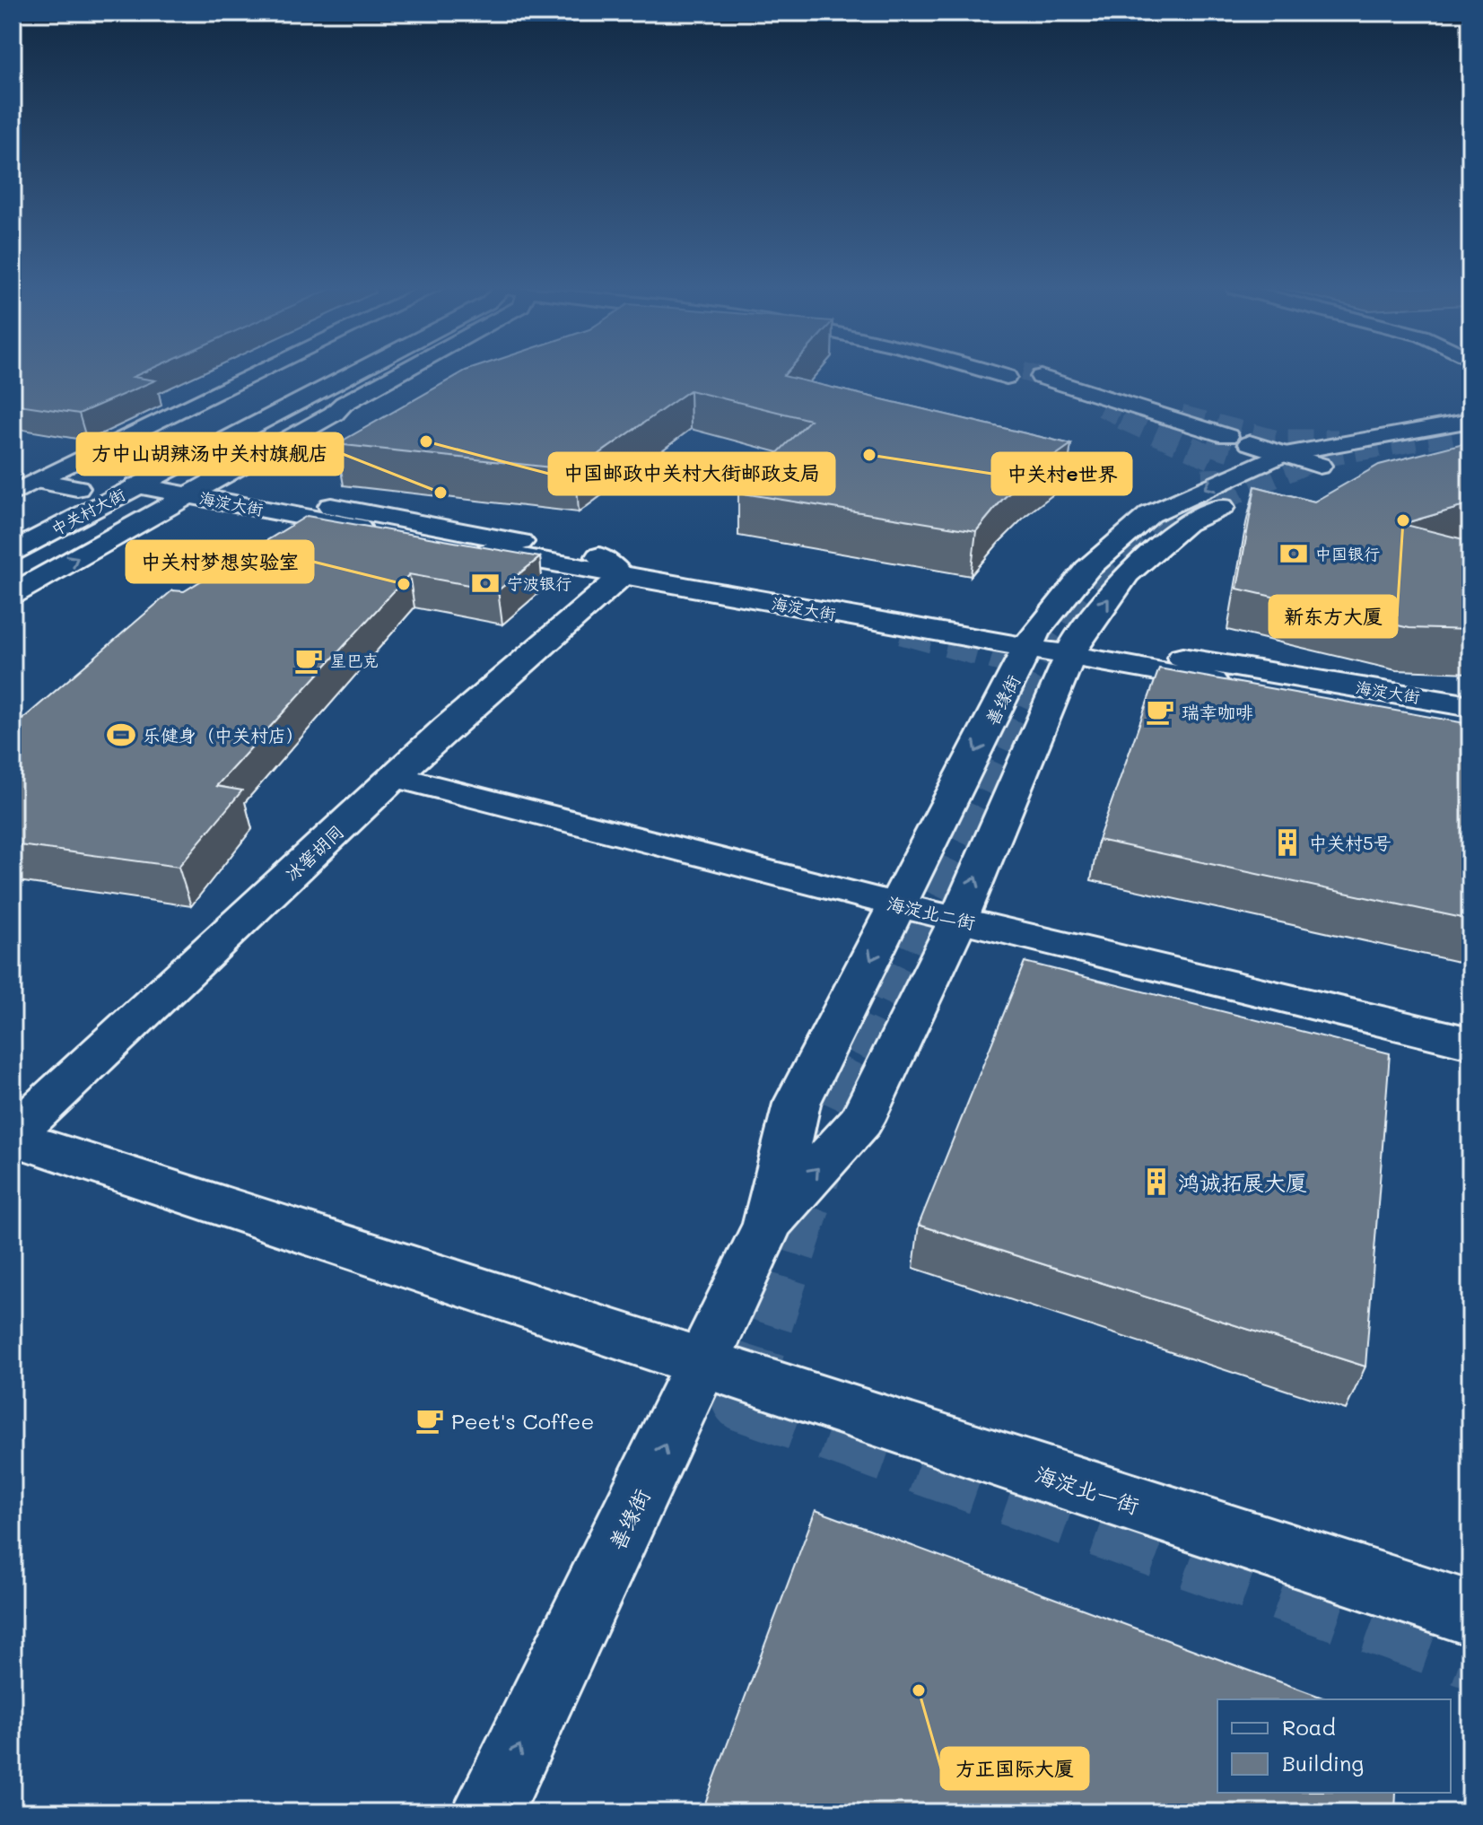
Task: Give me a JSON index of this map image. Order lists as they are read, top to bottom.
{
  "streets": {
    "street": [
      "海淀大街",
      "中关村大街",
      "善缘街",
      "冰窖胡同",
      "海淀北二街",
      "海淀北一街"
    ]
  },
  "crossings": [
    ["海淀大街", "中关村大街"],
    ["海淀大街", "善缘街"],
    ["海淀大街", "冰窖胡同"],
    ["善缘街", "海淀北二街"],
    ["善缘街", "海淀北一街"],
    ["冰窖胡同", "海淀北二街"],
    ["冰窖胡同", "海淀北一街"]
  ],
  "places": {
    "other": [
      "中国邮政中关村大街邮政支局",
      "中关村e世界",
      "方中山胡辣汤中关村旗舰店",
      "新东方大厦",
      "中关村梦想实验室",
      "方正国际大厦"
    ],
    "bank": ["中国银行", "宁波银行"],
    "cafe": ["星巴克", "瑞幸咖啡", "Peet's Coffee"],
    "sports": ["乐健身（中关村店）"],
    "building": ["中关村5号", "鸿诚拓展大厦"]
  },
  "legend": ["Road", "Building"]
}
